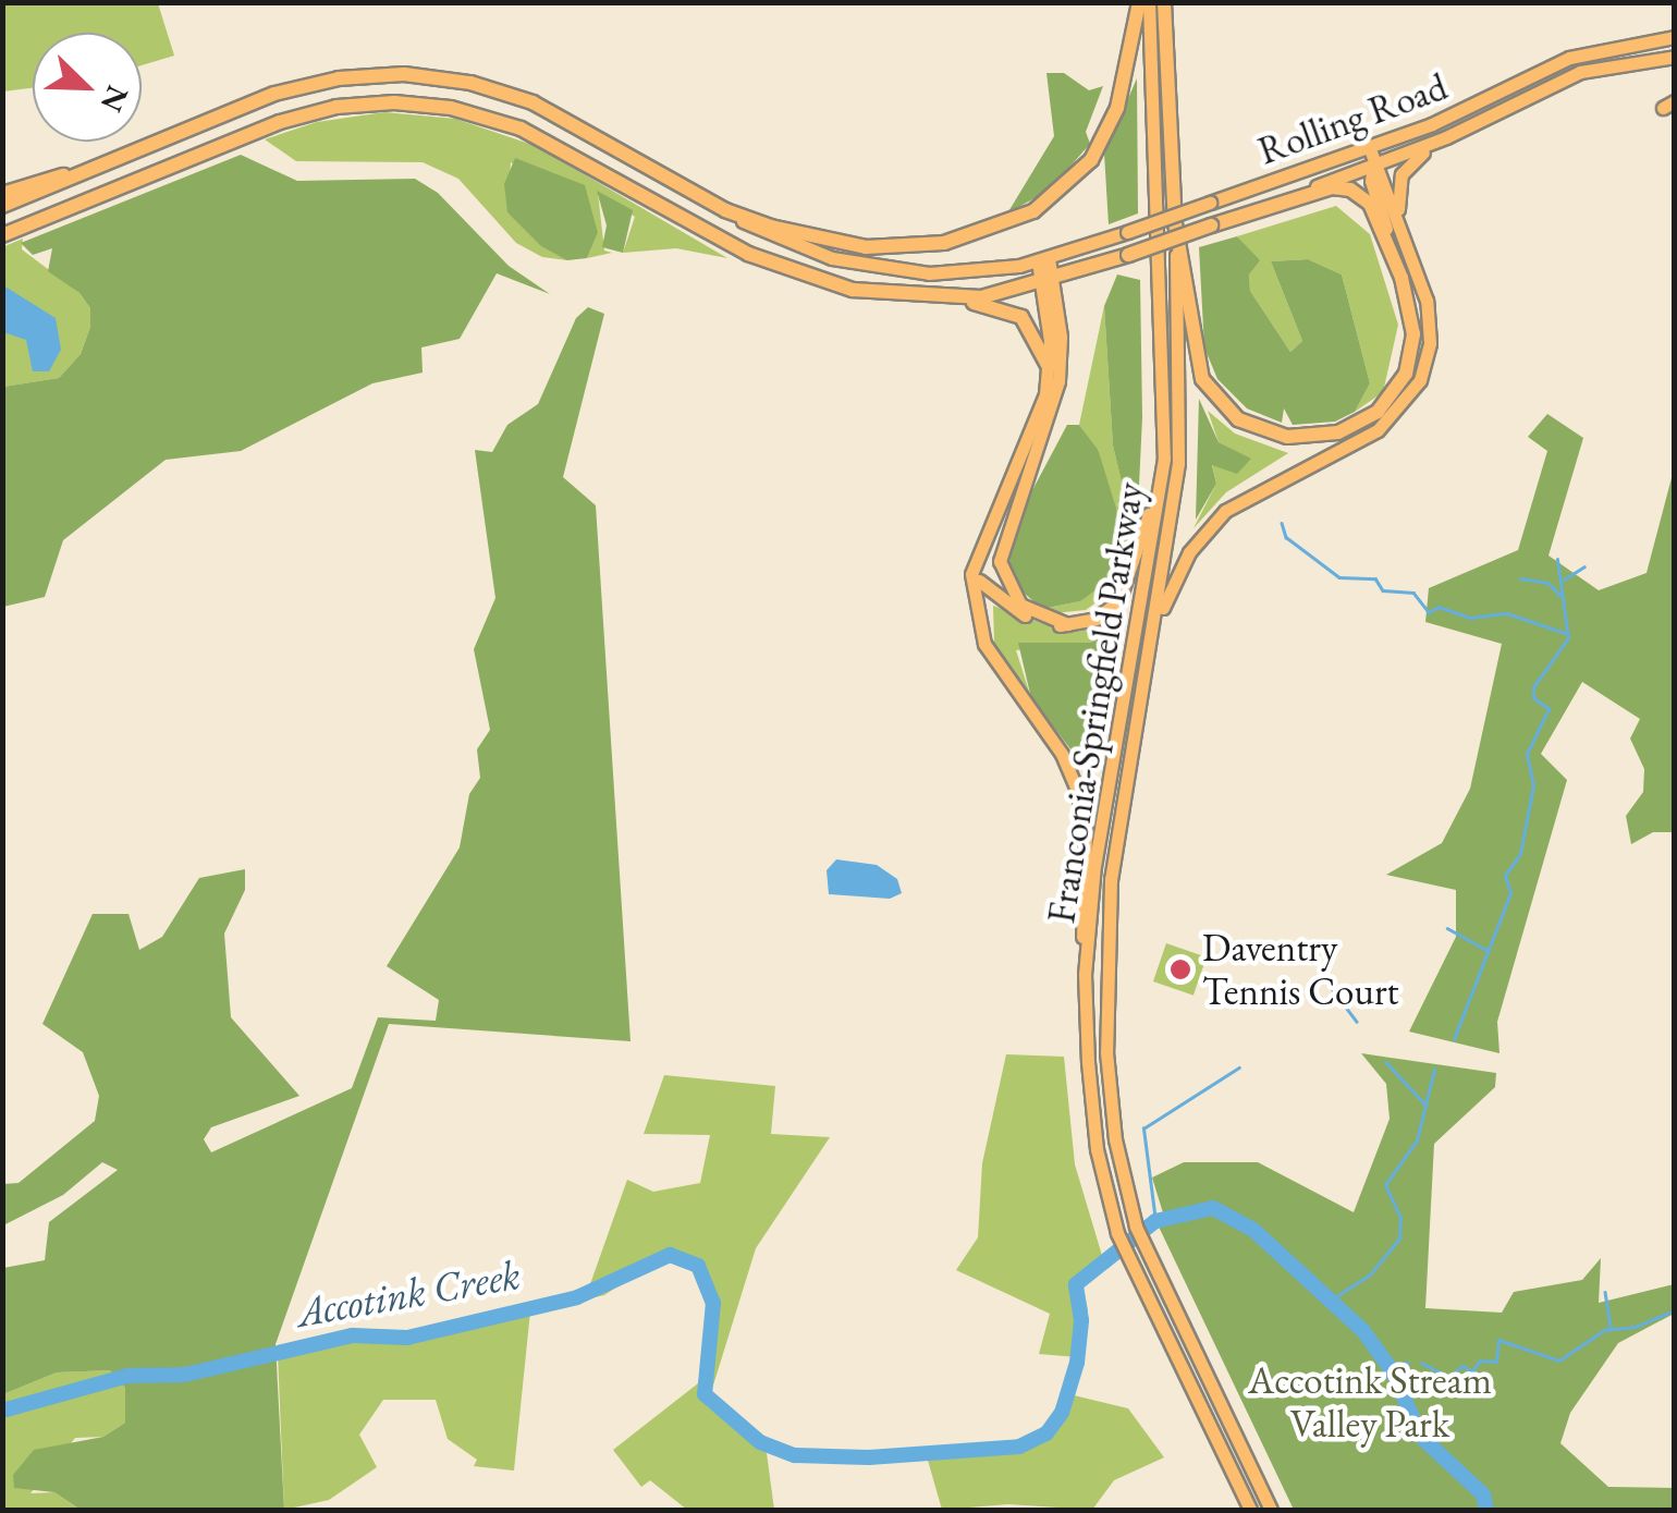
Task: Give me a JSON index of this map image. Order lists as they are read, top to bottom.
{
  "streets": {
    "main road": ["Rolling Road", "Franconia-Springfield Parkway"]
  },
  "water": ["Accotink Creek"],
  "parks": ["Accotink Stream Valley Park"],
  "places": ["Daventry Tennis Court"],
  "north": "bottom right"
}
